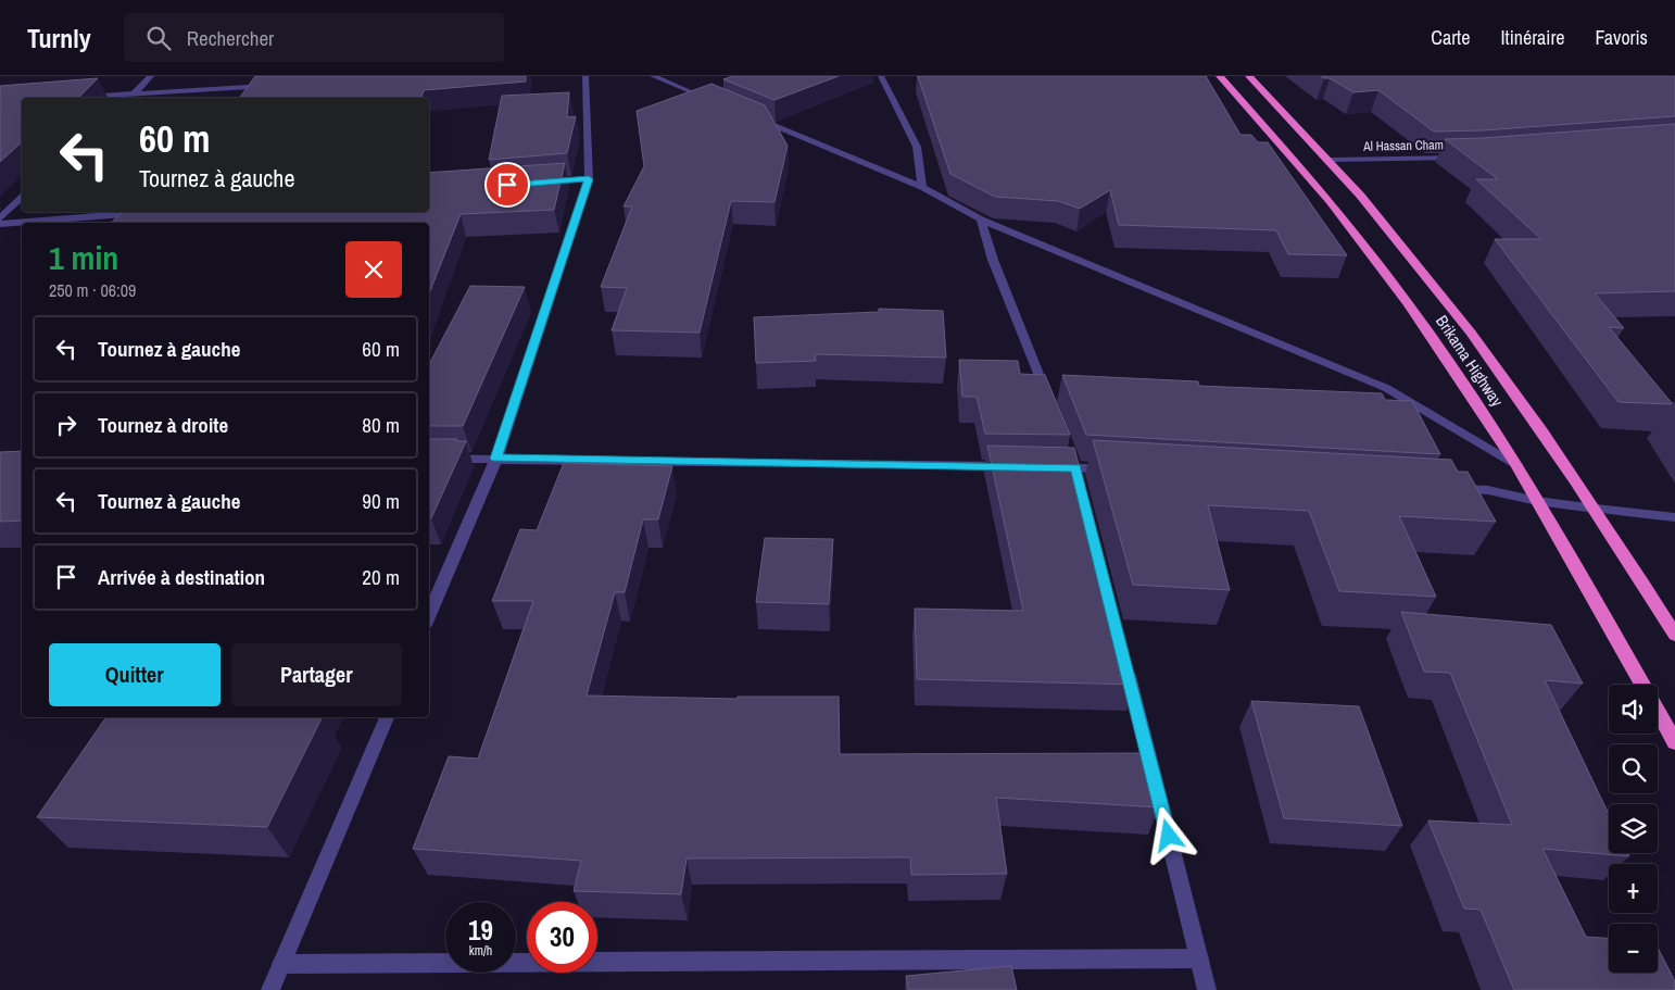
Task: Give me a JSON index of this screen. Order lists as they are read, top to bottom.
{
  "streets": {
    "highway": ["Brikama Highway"],
    "street": ["Al Hassan Cham"]
  },
  "crossings": [
    ["Al Hassan Cham", "Brikama Highway"]
  ],
  "page": {
    "header": "Turnly",
    "search": "Rechercher",
    "nav": ["Carte", "Itinéraire", "Favoris"],
    "turn": ["60 m", "Tournez à gauche"],
    "heading": ["1 min", "250 m · 06:09"],
    "list": [
      {
        "name": "Tournez à gauche",
        "value": "60 m"
      },
      {
        "name": "Tournez à droite",
        "value": "80 m"
      },
      {
        "name": "Tournez à gauche",
        "value": "90 m"
      },
      {
        "name": "Arrivée à destination",
        "value": "20 m"
      }
    ],
    "buttons": ["Quitter", "Partager"],
    "map_buttons": ["+", "−"],
    "speed": "19 km/h",
    "limit": "30"
  }
}
